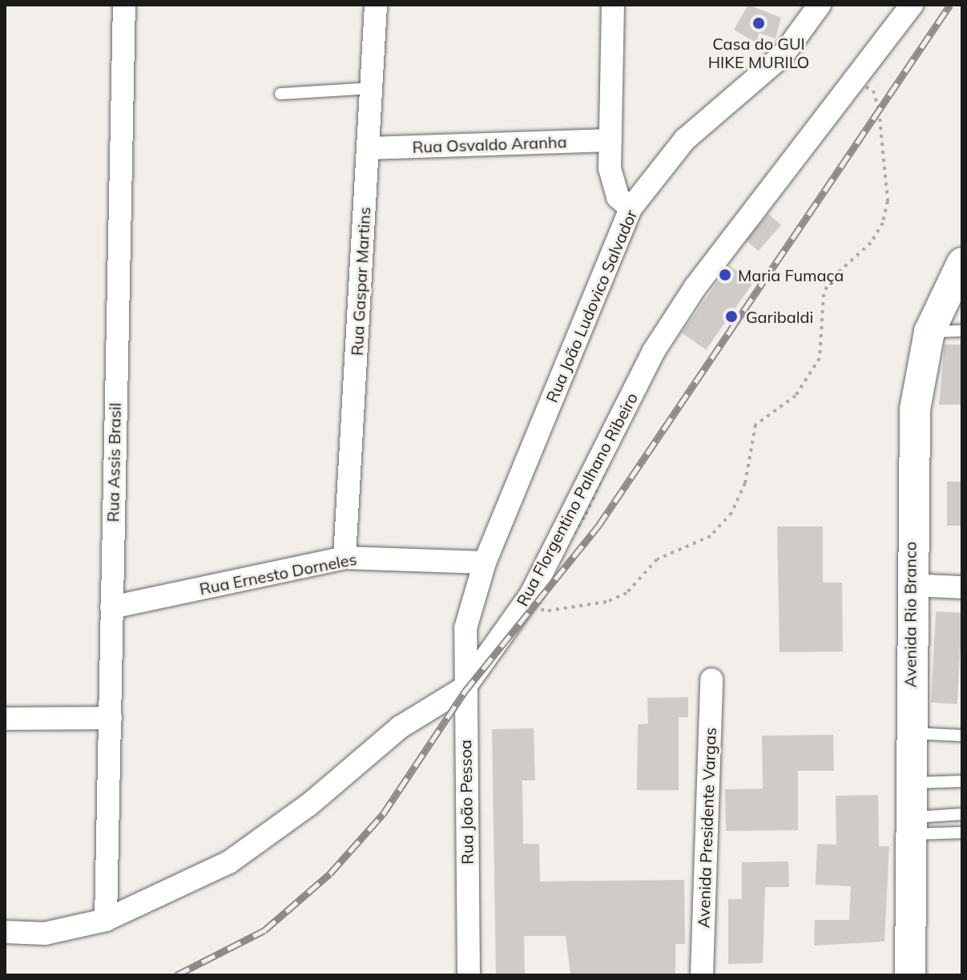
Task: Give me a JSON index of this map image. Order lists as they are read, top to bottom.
{
  "streets": {
    "street": [
      "Rua Osvaldo Aranha",
      "Rua Gaspar Martins",
      "Rua João Ludovico Salvador",
      "Rua Assis Brasil",
      "Rua Florgentino Palhano Ribeiro",
      "Rua Ernesto Dorneles",
      "Avenida Rio Branco",
      "Rua João Pessoa",
      "Avenida Presidente Vargas"
    ]
  },
  "crossings": [
    ["Rua Osvaldo Aranha", "Rua Gaspar Martins"],
    ["Rua Gaspar Martins", "Rua Ernesto Dorneles"],
    ["Rua João Ludovico Salvador", "Rua Ernesto Dorneles"],
    ["Rua João Ludovico Salvador", "Rua João Pessoa"],
    ["Rua Assis Brasil", "Rua Florgentino Palhano Ribeiro"],
    ["Rua Assis Brasil", "Rua Ernesto Dorneles"],
    ["Rua Florgentino Palhano Ribeiro", "Rua João Pessoa"]
  ],
  "places": ["Casa do GUI HIKE MURILO", "Maria Fumaça", "Garibaldi"]
}
